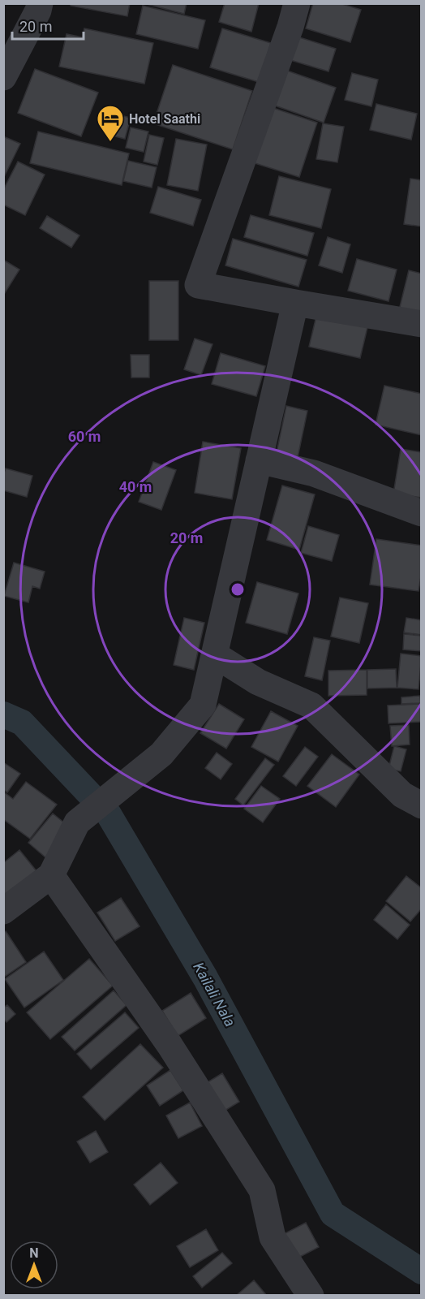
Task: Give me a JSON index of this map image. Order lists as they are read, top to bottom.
{
  "water": ["Kailali Nala"],
  "places": {
    "hotel": ["Hotel Saathi"]
  },
  "scale_bar": "20 m",
  "north": "top",
  "rings": ["60 m", "40 m", "20 m"]
}
